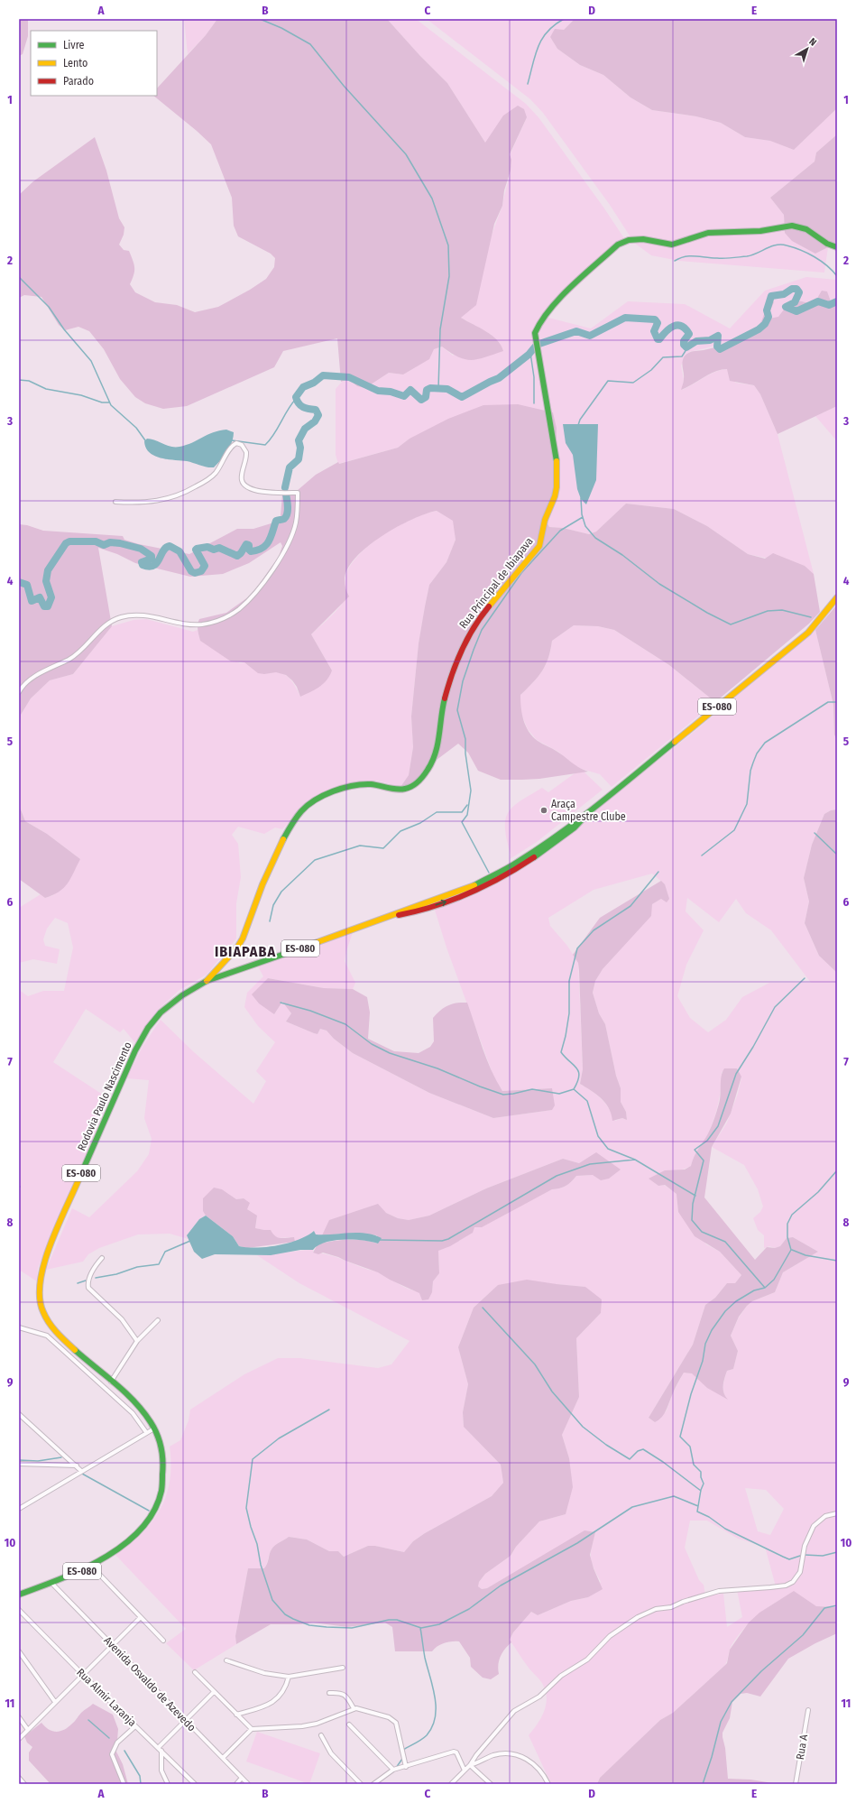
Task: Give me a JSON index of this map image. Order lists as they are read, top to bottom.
{
  "streets": {
    "main road": ["Rua Principal de Ibiapava", "ES-080", "Rodovia Paulo Nascimento"],
    "street": ["Avenida Osvaldo de Azevedo", "Rua Almir Laranja", "Rua A"]
  },
  "crossings": [
    ["Rua Principal de Ibiapava", "Rodovia Paulo Nascimento"],
    ["Rodovia Paulo Nascimento", "Avenida Osvaldo de Azevedo"]
  ],
  "districts": ["IBIAPABA"],
  "places": ["Araça Campestre Clube"],
  "legend": ["Livre", "Lento", "Parado"],
  "north": "top right",
  "grid": {
    "columns": [
      "A",
      "B",
      "C",
      "D",
      "E"
    ],
    "rows": [
      "1",
      "2",
      "3",
      "4",
      "5",
      "6",
      "7",
      "8",
      "9",
      "10",
      "11"
    ]
  }
}
